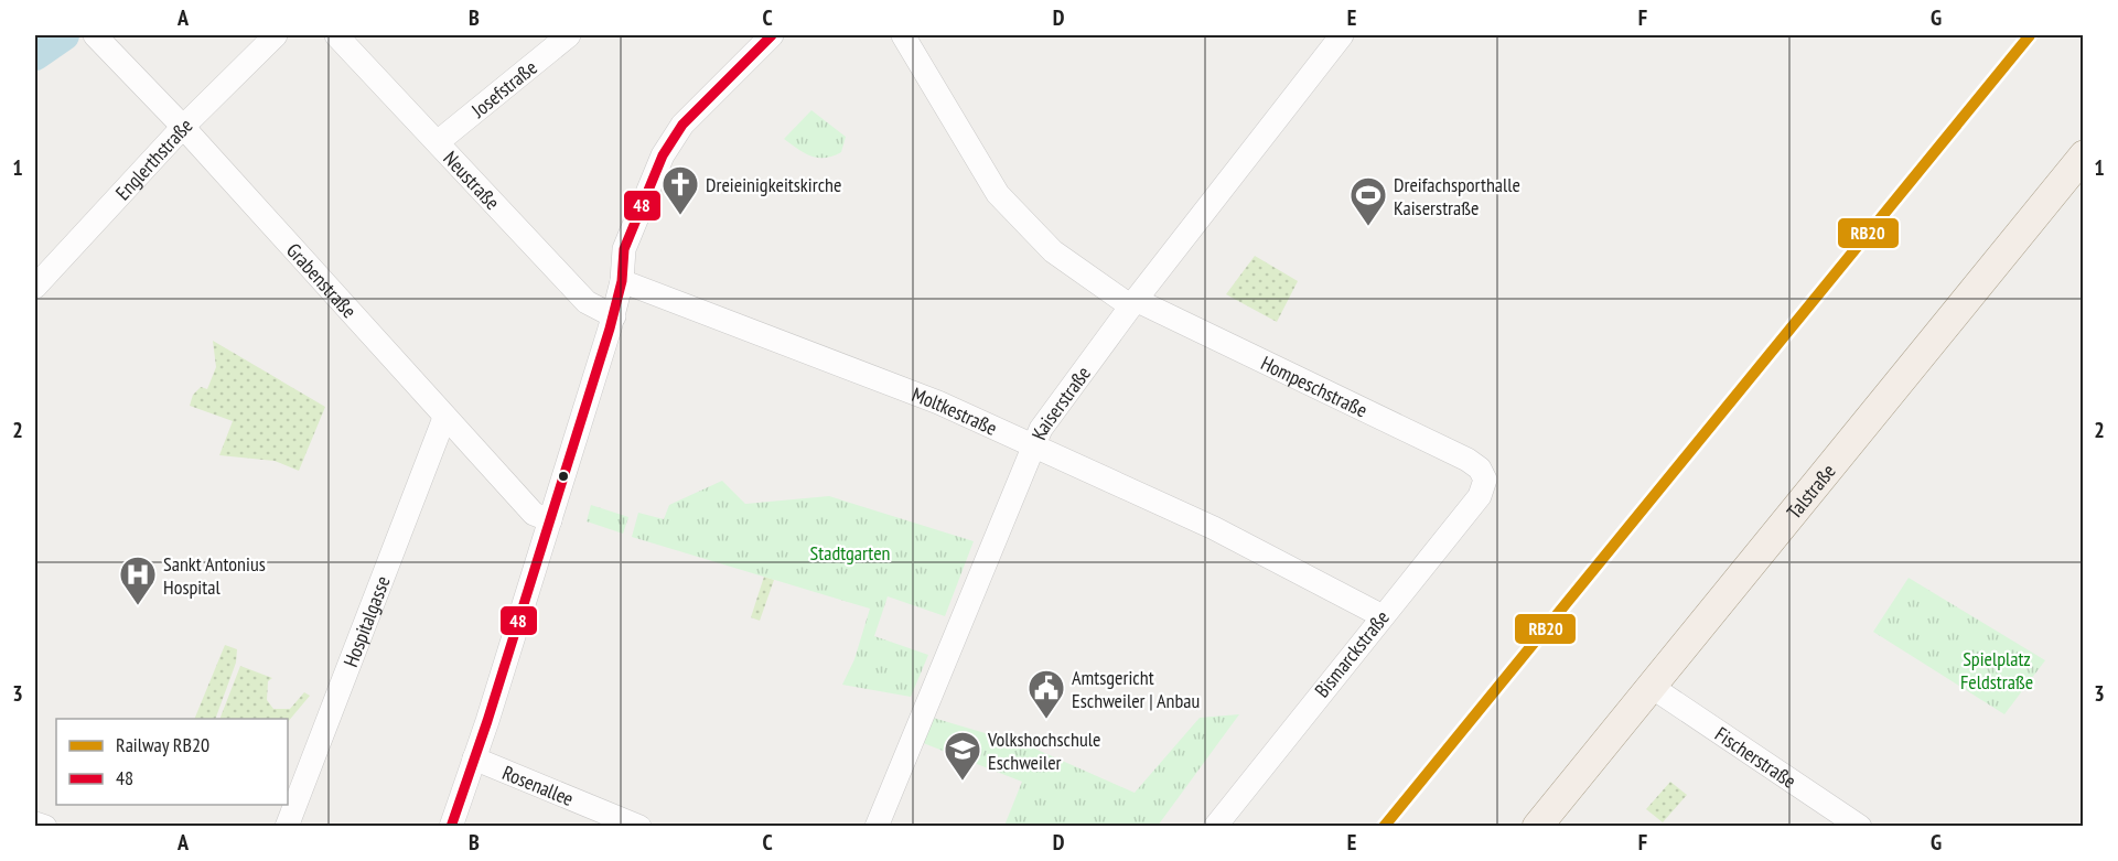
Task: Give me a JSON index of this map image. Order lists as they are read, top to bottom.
{
  "streets": {
    "main road": ["Talstraße"],
    "street": [
      "Josefstraße",
      "Englerthstraße",
      "Neustraße",
      "Grabenstraße",
      "Hompeschstraße",
      "Kaiserstraße",
      "Moltkestraße",
      "Hospitalgasse",
      "Bismarckstraße",
      "Fischerstraße",
      "Rosenallee"
    ]
  },
  "crossings": [
    ["Josefstraße", "Neustraße"],
    ["Englerthstraße", "Grabenstraße"],
    ["Grabenstraße", "Hospitalgasse"],
    ["Hompeschstraße", "Kaiserstraße"],
    ["Hompeschstraße", "Bismarckstraße"],
    ["Kaiserstraße", "Moltkestraße"],
    ["Moltkestraße", "Bismarckstraße"],
    ["Talstraße", "Fischerstraße"]
  ],
  "parks": ["Stadtgarten", "Spielplatz Feldstraße"],
  "places": {
    "church": ["Dreieinigkeitskirche"],
    "sports": ["Dreifachsporthalle Kaiserstraße"],
    "hospital": ["Sankt Antonius Hospital"],
    "public building": ["Amtsgericht Eschweiler | Anbau"],
    "school or university": ["Volkshochschule Eschweiler"]
  },
  "lines": ["rail line RB20", "transit line 48"],
  "legend": ["Railway RB20", "48"],
  "grid": {
    "columns": [
      "A",
      "B",
      "C",
      "D",
      "E",
      "F",
      "G"
    ],
    "rows": ["1", "2", "3"]
  }
}
